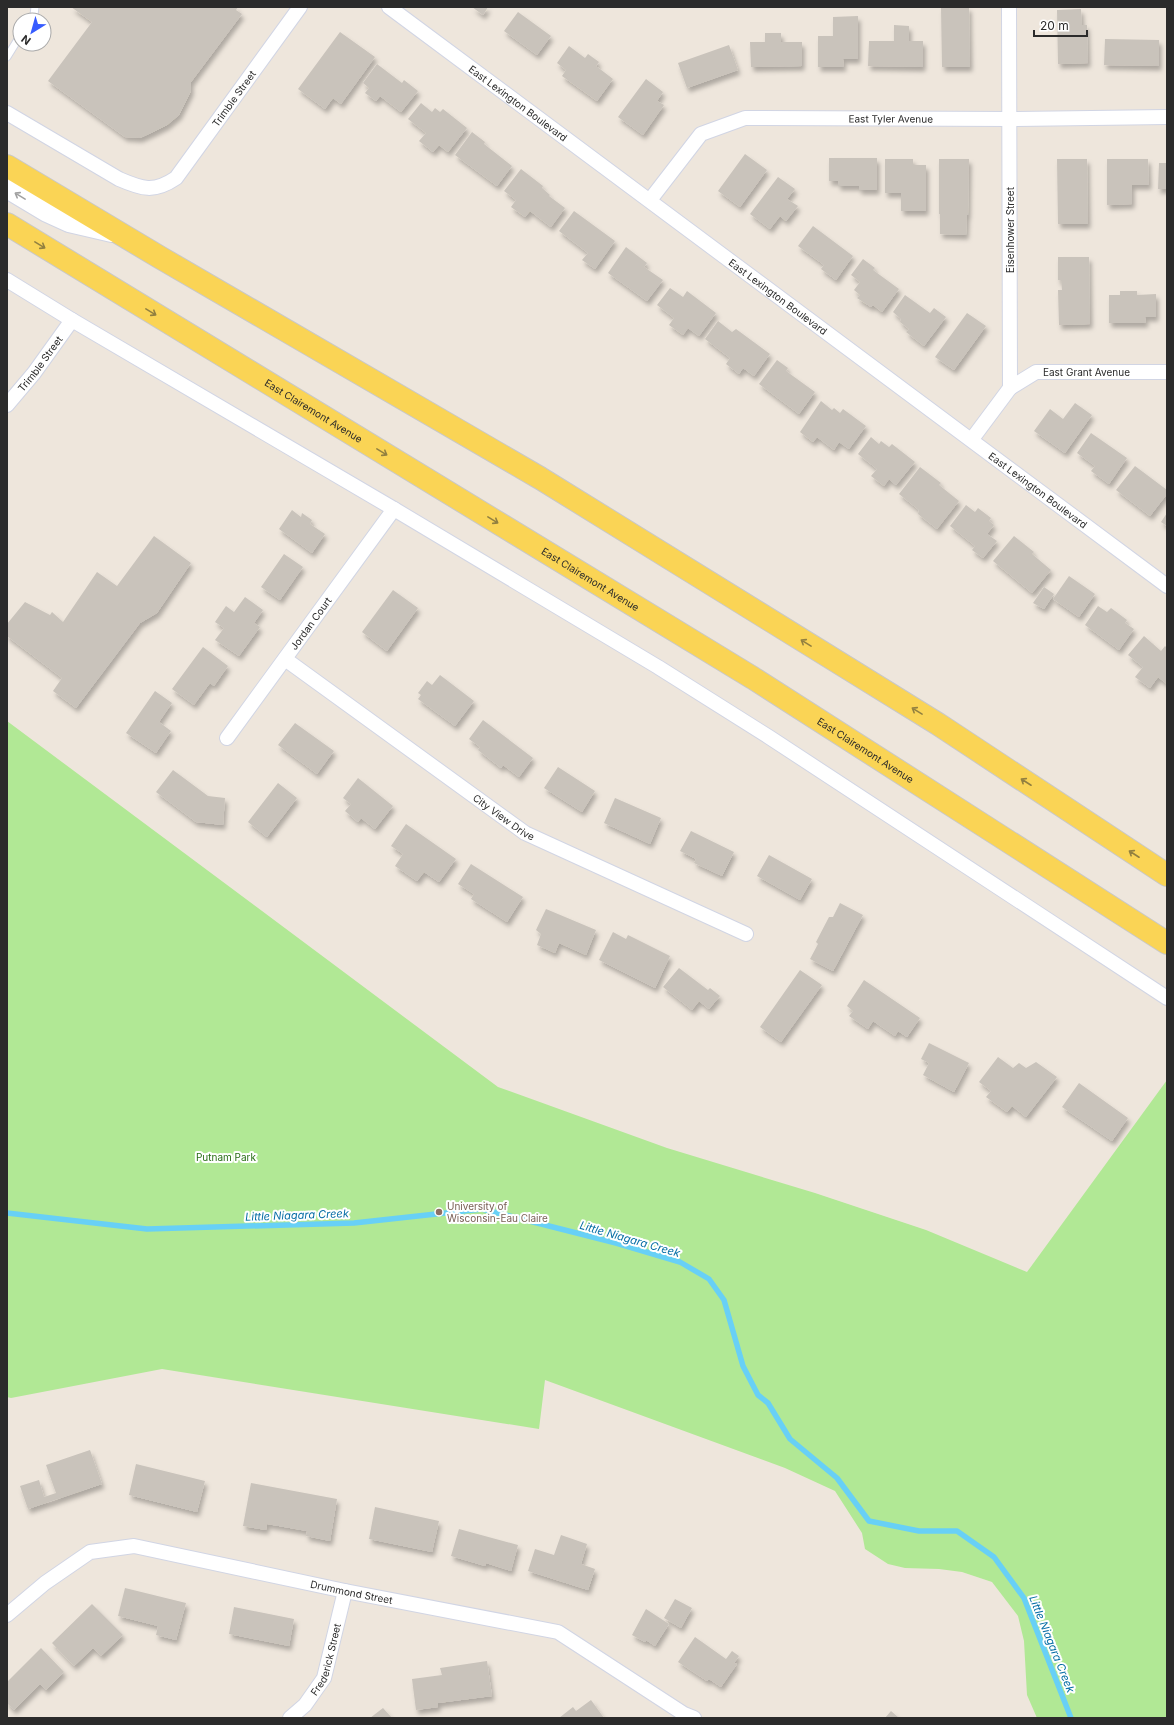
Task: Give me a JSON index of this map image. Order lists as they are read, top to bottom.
{
  "streets": {
    "main road": ["East Clairemont Avenue"],
    "street": [
      "Trimble Street",
      "East Lexington Boulevard",
      "East Tyler Avenue",
      "Eisenhower Street",
      "East Grant Avenue",
      "Jordan Court",
      "City View Drive",
      "Drummond Street",
      "Frederick Street"
    ]
  },
  "crossings": [
    ["East Lexington Boulevard", "East Tyler Avenue"],
    ["East Tyler Avenue", "Eisenhower Street"],
    ["Eisenhower Street", "East Grant Avenue"],
    ["Jordan Court", "City View Drive"],
    ["Drummond Street", "Frederick Street"]
  ],
  "water": ["Little Niagara Creek"],
  "parks": ["Putnam Park"],
  "places": ["University of Wisconsin-Eau Claire"],
  "scale_bar": "20 m",
  "north": "bottom left"
}
